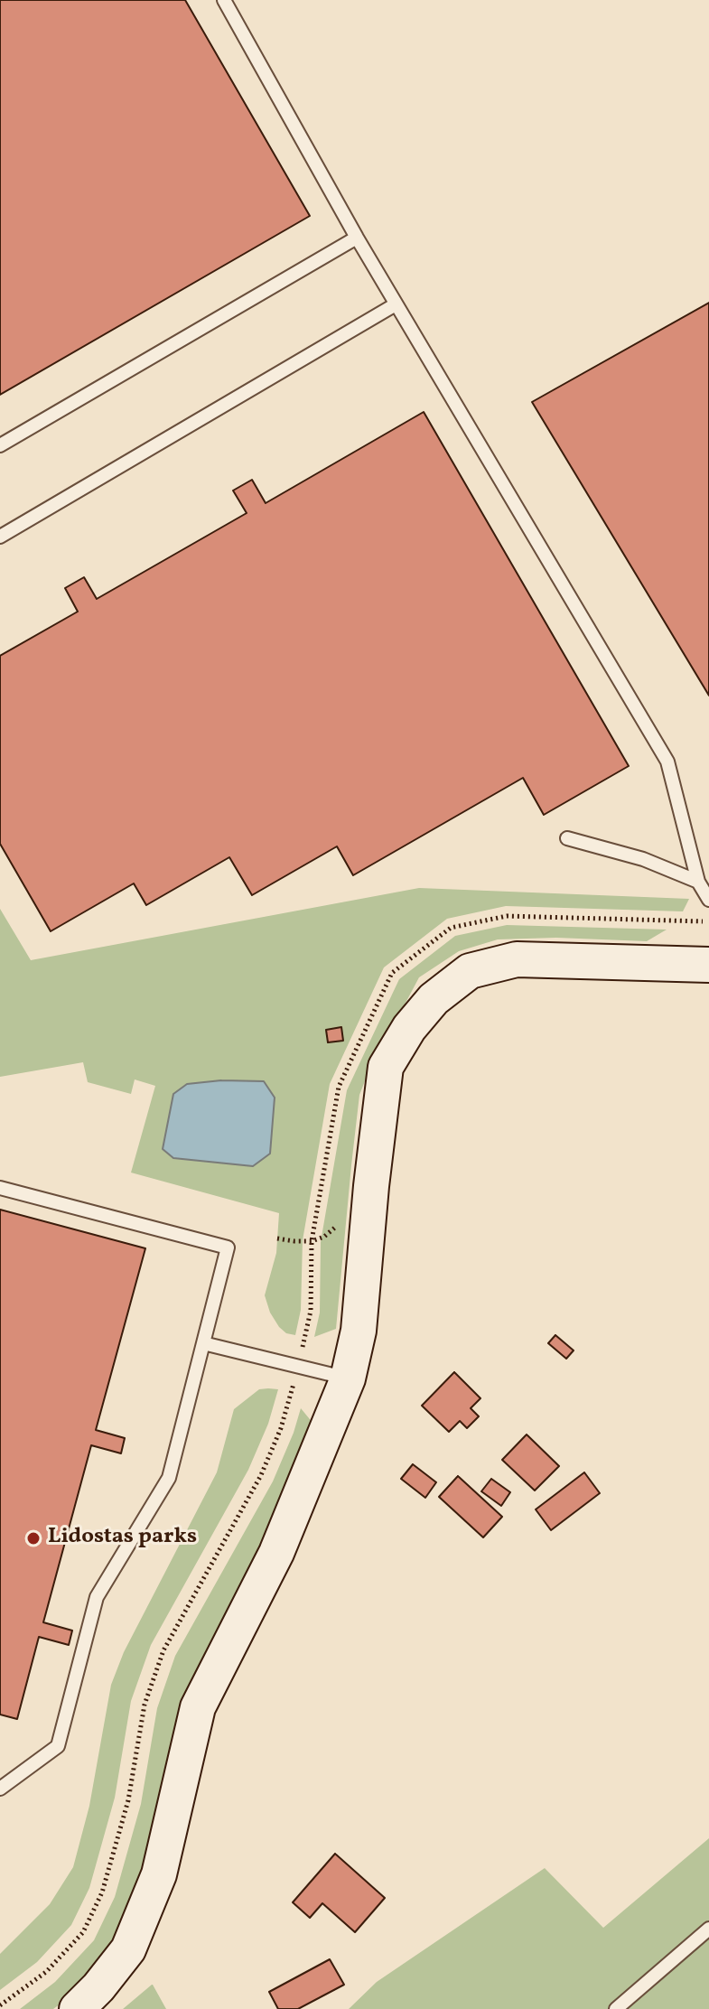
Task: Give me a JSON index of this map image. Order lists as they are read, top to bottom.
{
  "places": ["Lidostas parks"]
}
